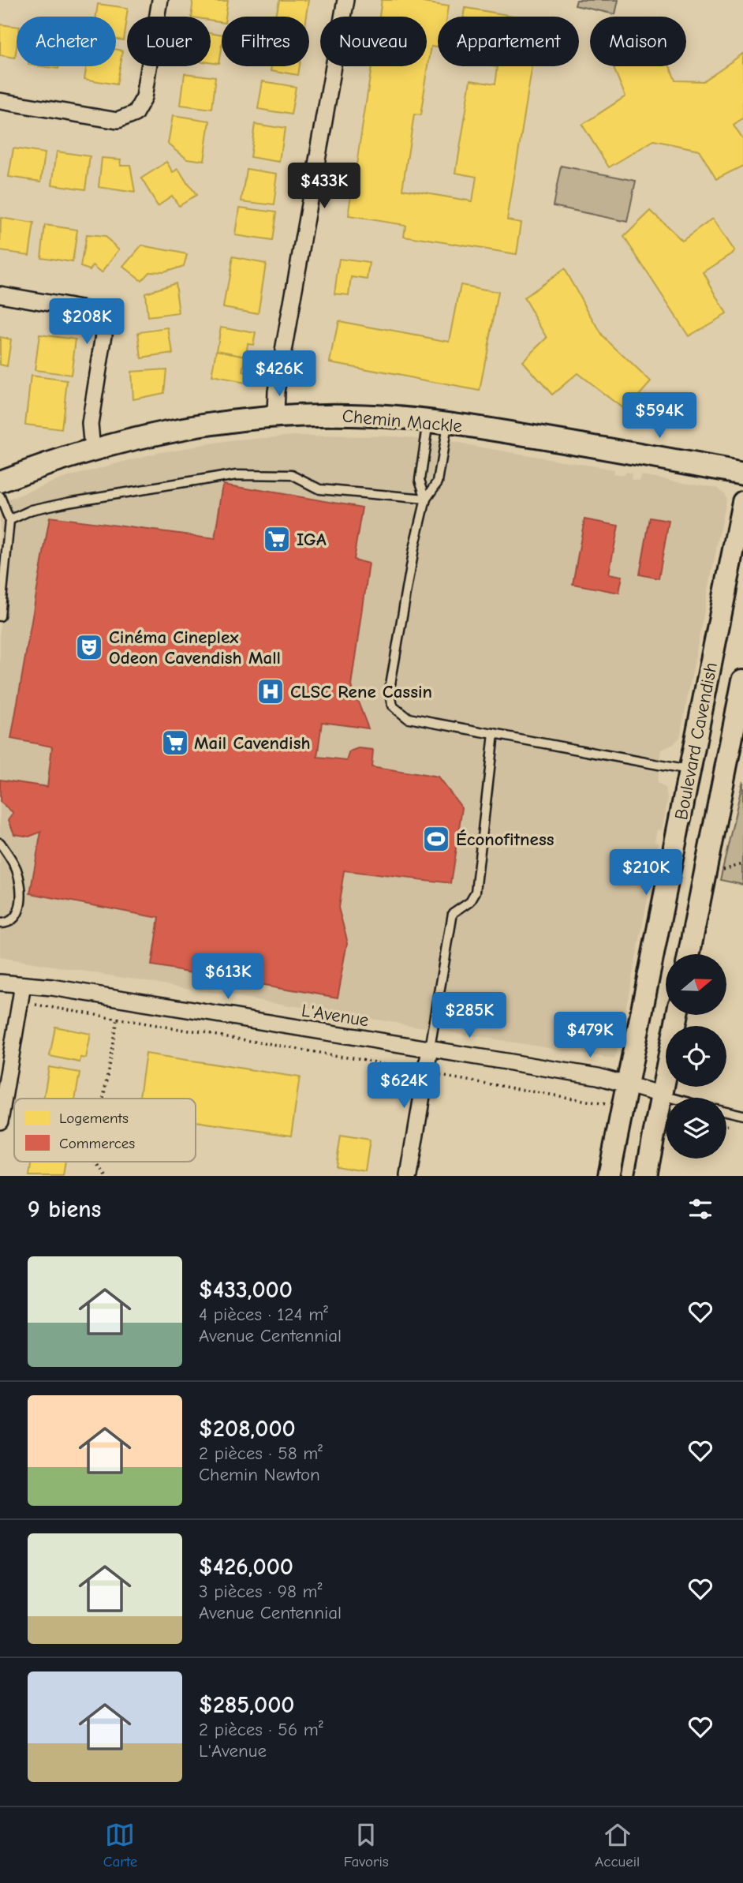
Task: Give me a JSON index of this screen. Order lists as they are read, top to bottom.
{
  "streets": {
    "main road": ["Chemin Mackle", "Boulevard Cavendish"],
    "street": ["L'Avenue"]
  },
  "crossings": [
    ["Boulevard Cavendish", "L'Avenue"]
  ],
  "places": {
    "supermarket": ["IGA", "Mail Cavendish"],
    "theatre": ["Cinéma Cineplex Odeon Cavendish Mall"],
    "hospital": ["CLSC Rene Cassin"],
    "sports": ["Éconofitness"]
  },
  "legend": ["Logements", "Commerces"],
  "north": "right",
  "page": {
    "chip": [
      "Acheter",
      "Louer",
      "Filtres",
      "Nouveau",
      "Appartement",
      "Maison"
    ],
    "price": [
      "$433K",
      "$208K",
      "$426K",
      "$594K",
      "$210K",
      "$613K",
      "$285K",
      "$479K",
      "$624K"
    ],
    "heading": "9 biens",
    "list": [
      {
        "name": "$433,000",
        "note": "4 pièces · 124 m² · Avenue Centennial"
      },
      {
        "name": "$208,000",
        "note": "2 pièces · 58 m² · Chemin Newton"
      },
      {
        "name": "$426,000",
        "note": "3 pièces · 98 m² · Avenue Centennial"
      },
      {
        "name": "$285,000",
        "note": "2 pièces · 56 m² · L'Avenue"
      }
    ],
    "tabs": ["Carte", "Favoris", "Accueil"]
  }
}
